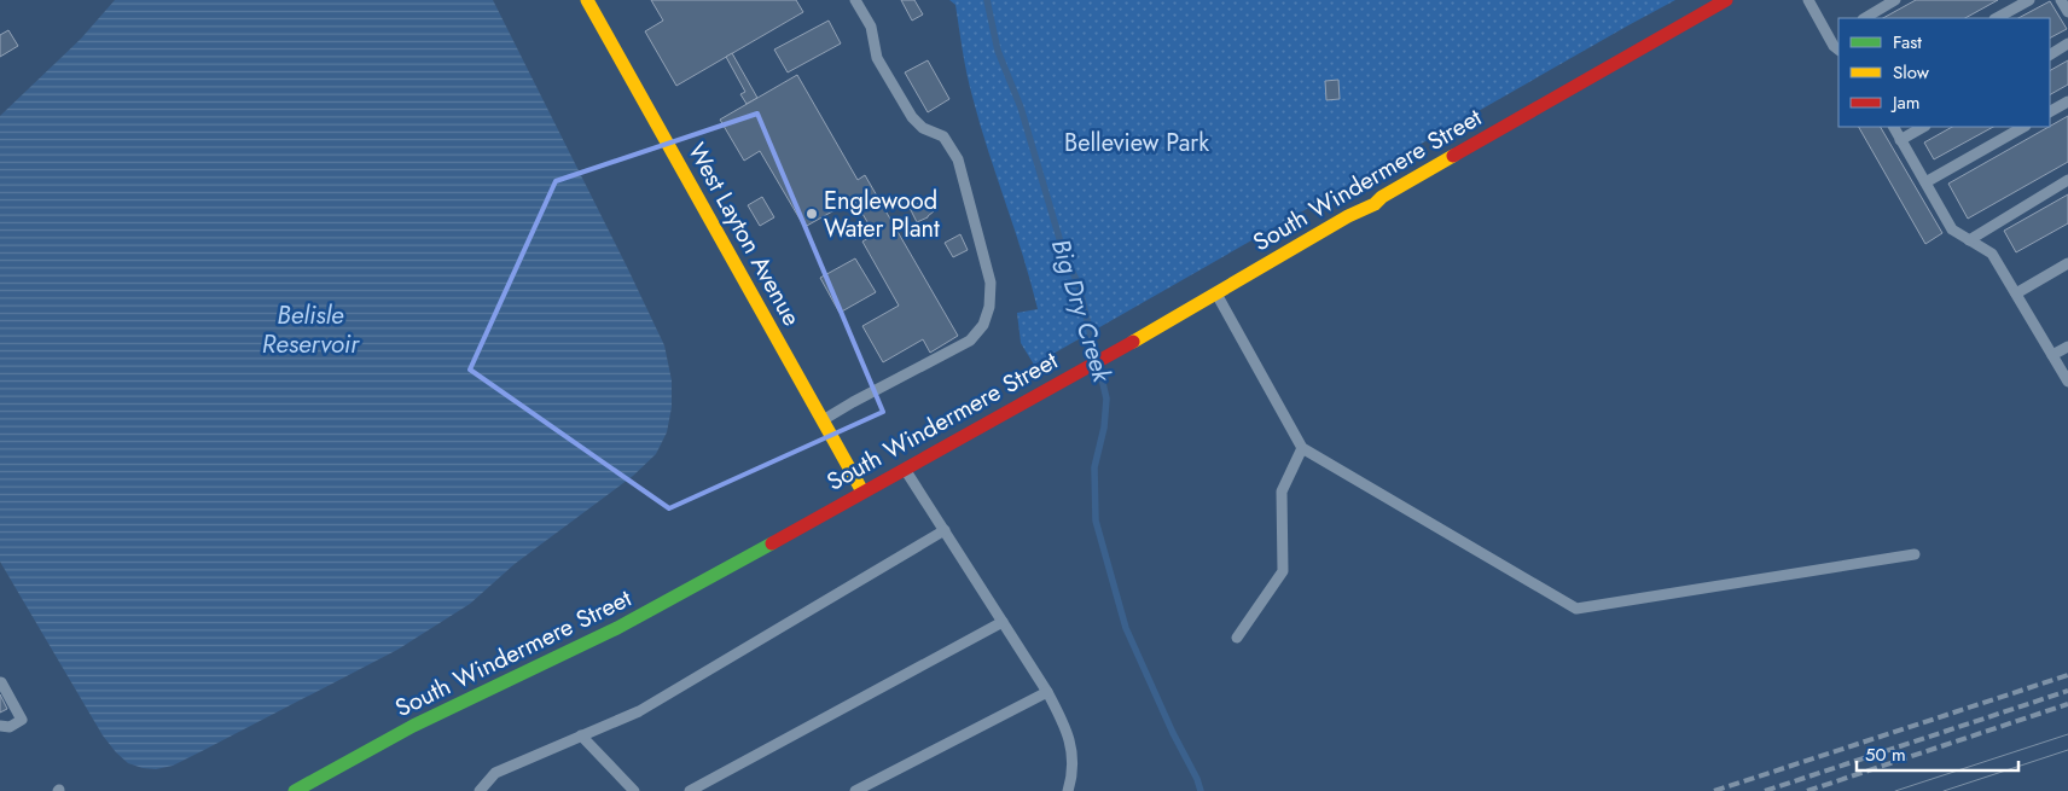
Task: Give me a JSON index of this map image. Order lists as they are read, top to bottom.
{
  "streets": {
    "street": ["South Windermere Street", "West Layton Avenue"]
  },
  "crossings": [
    ["South Windermere Street", "West Layton Avenue"]
  ],
  "water": ["Big Dry Creek", "Belisle Reservoir"],
  "parks": ["Belleview Park"],
  "places": ["Englewood Water Plant"],
  "legend": ["Fast", "Slow", "Jam"],
  "scale_bar": "50 m"
}
